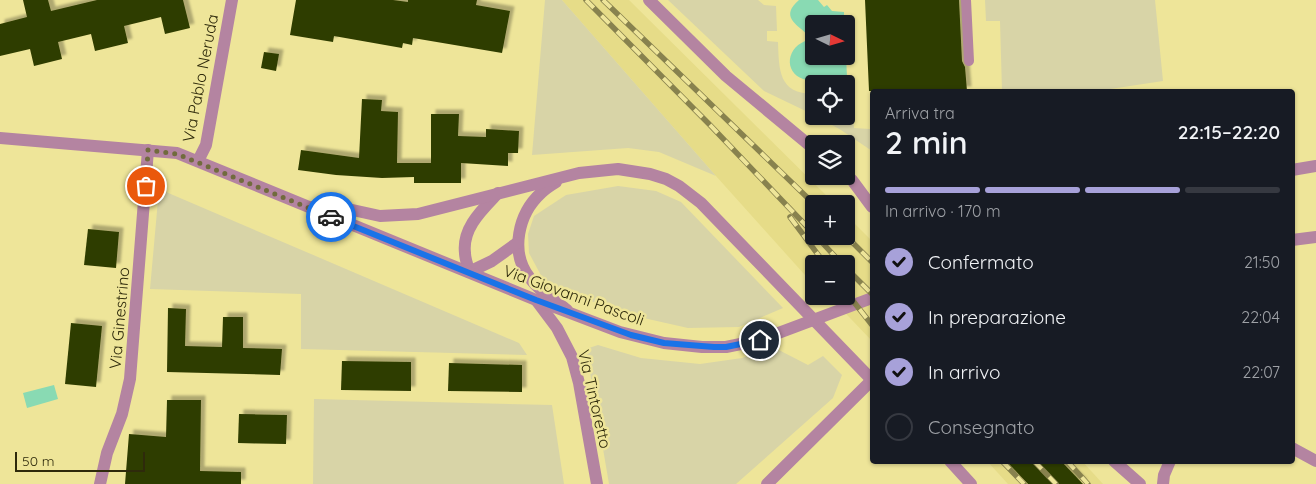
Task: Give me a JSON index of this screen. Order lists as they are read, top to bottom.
{
  "streets": {
    "street": [
      "Via Pablo Neruda",
      "Via Giovanni Pascoli",
      "Via Ginestrino",
      "Via Tintoretto"
    ]
  },
  "crossings": [
    ["Via Pablo Neruda", "Via Giovanni Pascoli"],
    ["Via Giovanni Pascoli", "Via Ginestrino"],
    ["Via Giovanni Pascoli", "Via Tintoretto"]
  ],
  "scale_bar": "50 m",
  "north": "right",
  "page": {
    "map_buttons": ["+", "−"],
    "heading": ["2 min", "Arriva tra", "22:15–22:20"],
    "bar": "In arrivo · 170 m",
    "list": [
      ["Confermato", "21:50"],
      ["In preparazione", "22:04"],
      ["In arrivo", "22:07"],
      "Consegnato"
    ],
    "scale": "50 m"
  }
}
